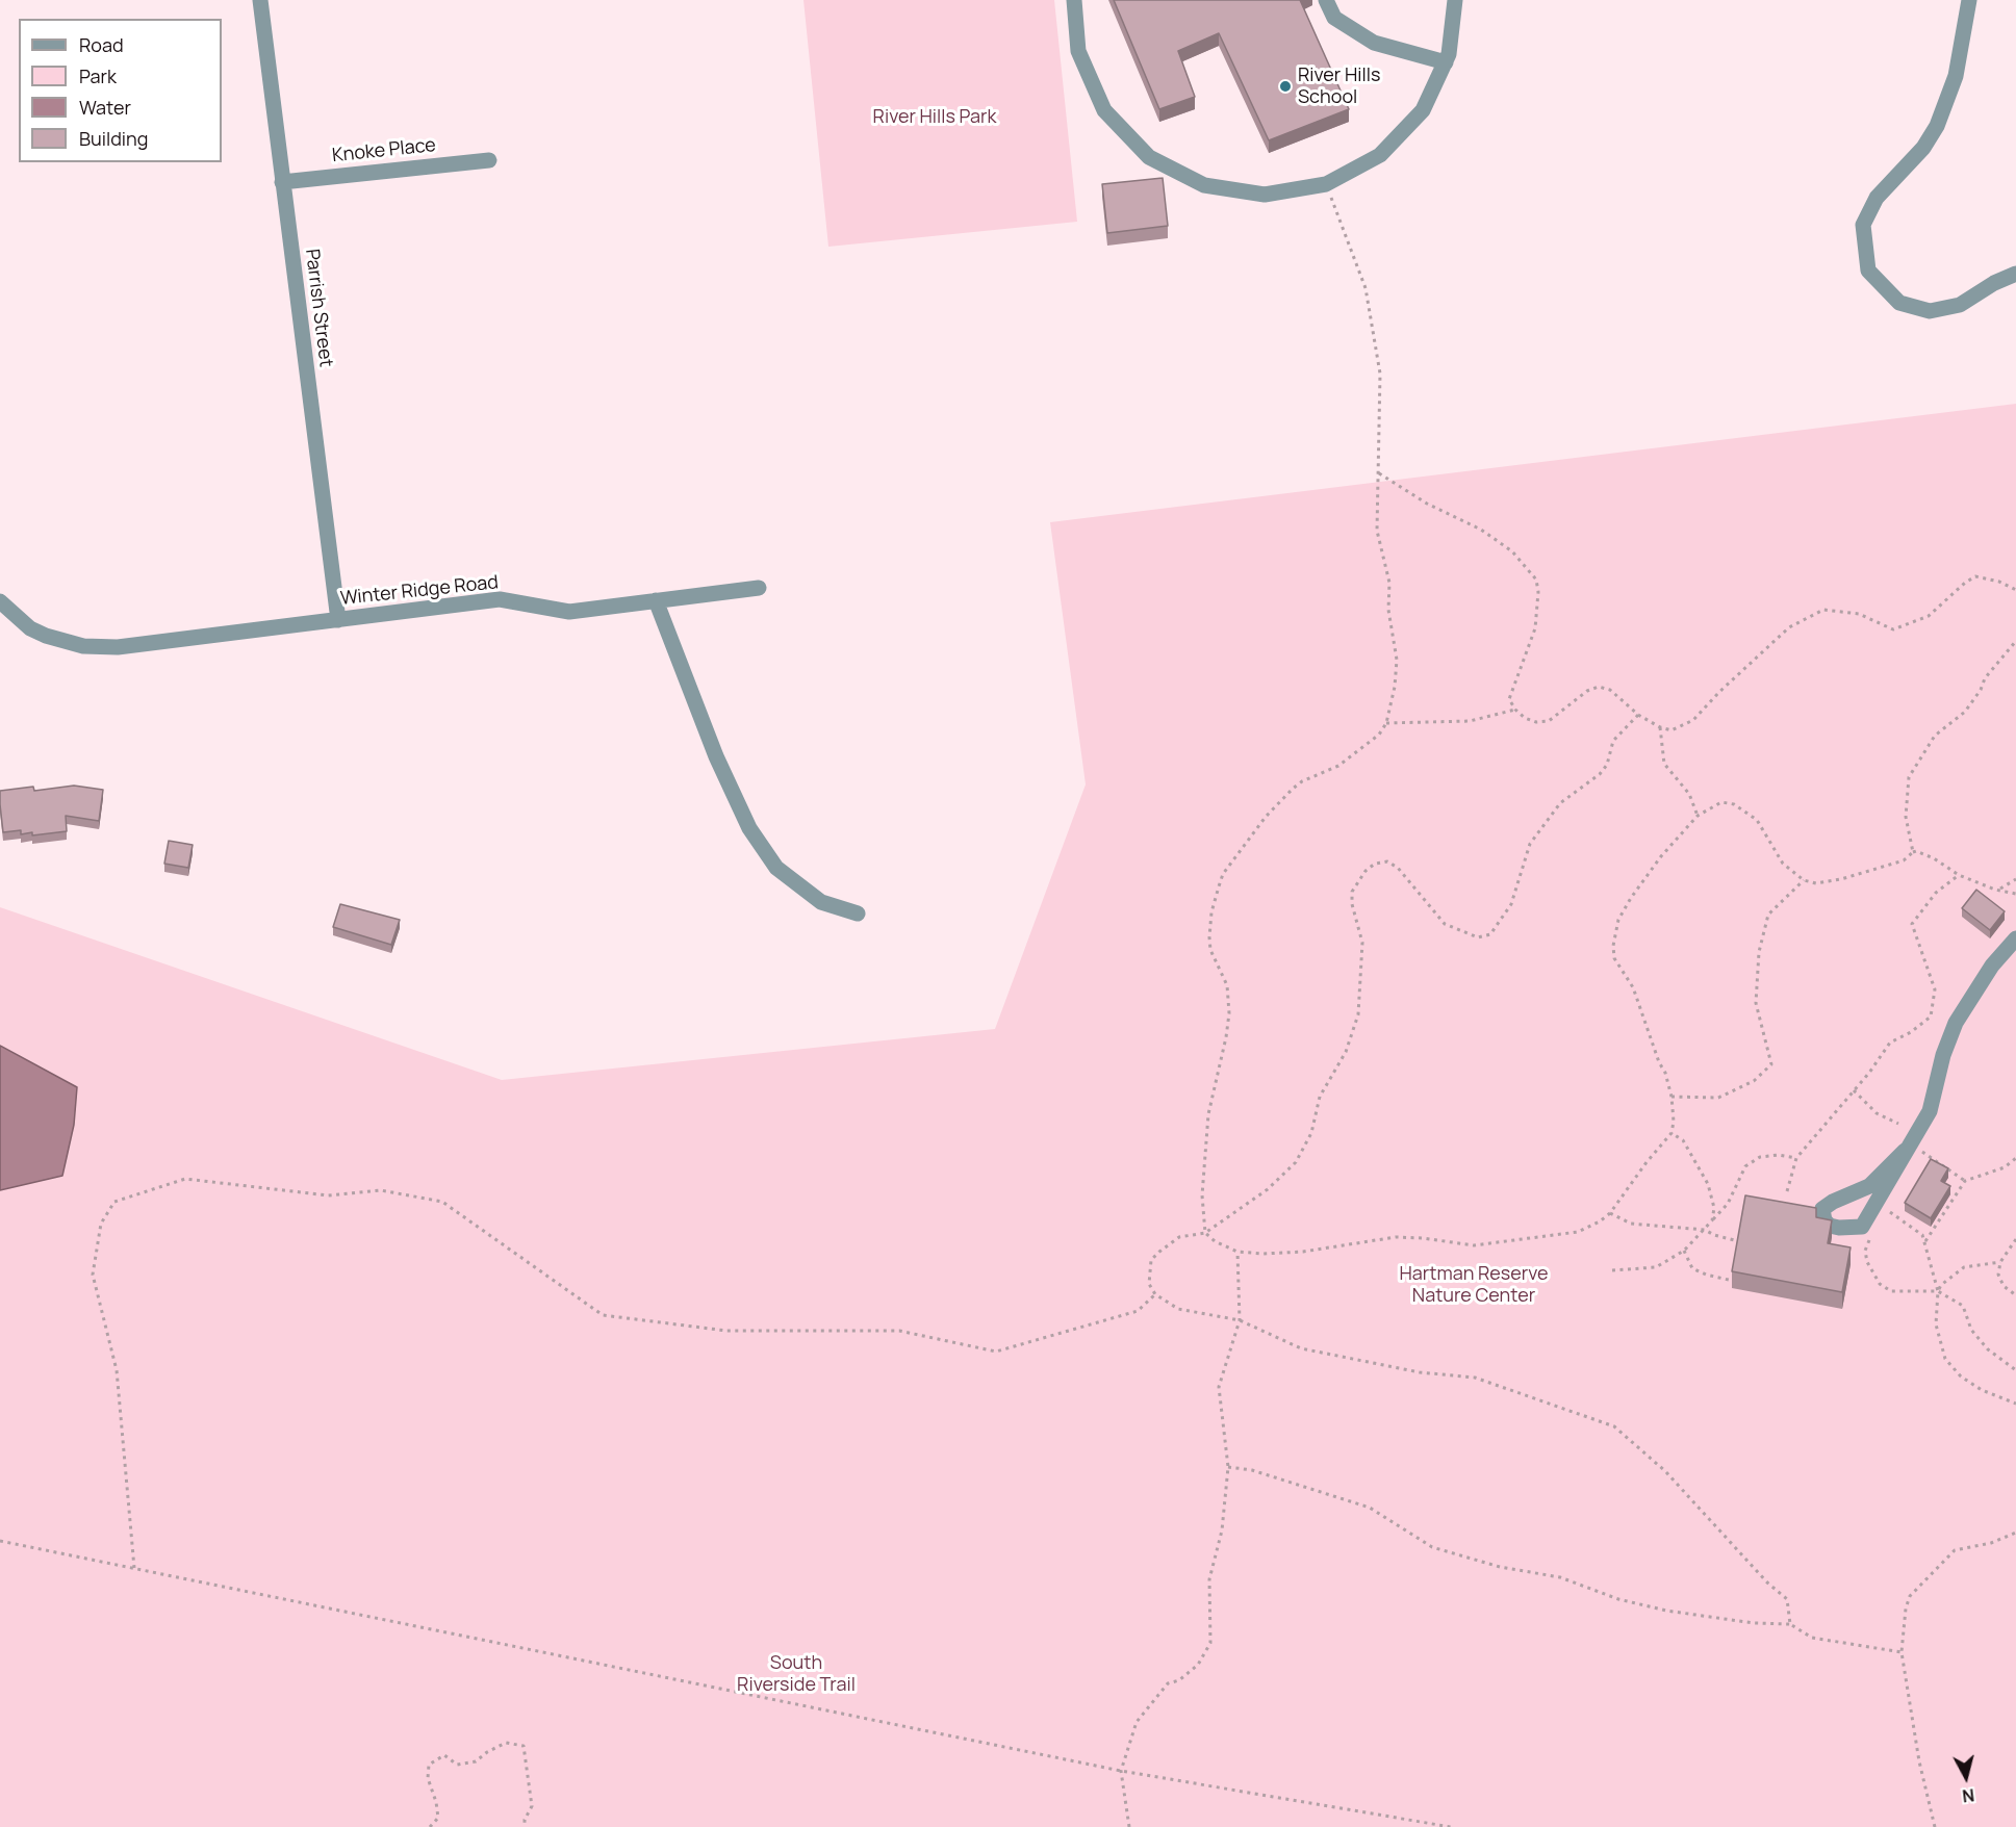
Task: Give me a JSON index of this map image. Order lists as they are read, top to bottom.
{
  "streets": {
    "street": ["Knoke Place", "Parrish Street", "Winter Ridge Road"]
  },
  "crossings": [
    ["Knoke Place", "Parrish Street"],
    ["Parrish Street", "Winter Ridge Road"]
  ],
  "parks": ["River Hills Park", "Hartman Reserve Nature Center", "South Riverside Trail"],
  "places": ["River Hills School"],
  "legend": [
    "Road",
    "Park",
    "Water",
    "Building"
  ],
  "north": "bottom"
}
